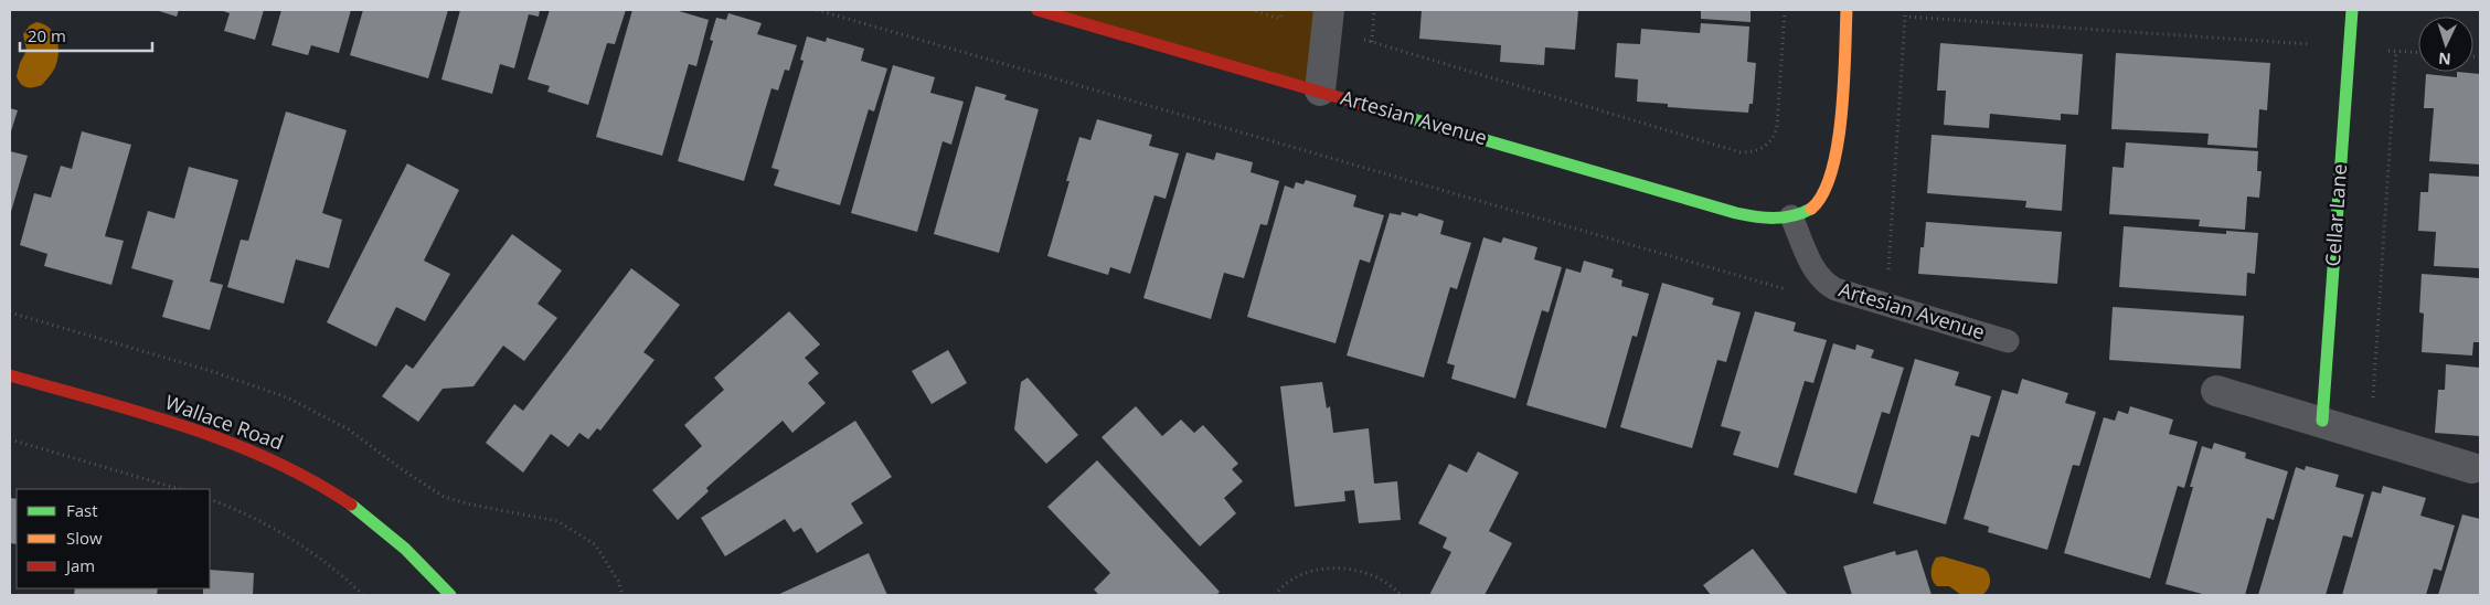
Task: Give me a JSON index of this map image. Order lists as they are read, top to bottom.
{
  "streets": {
    "street": ["Artesian Avenue", "Cellar Lane", "Wallace Road"]
  },
  "legend": ["Fast", "Slow", "Jam"],
  "scale_bar": "20 m",
  "north": "bottom"
}
